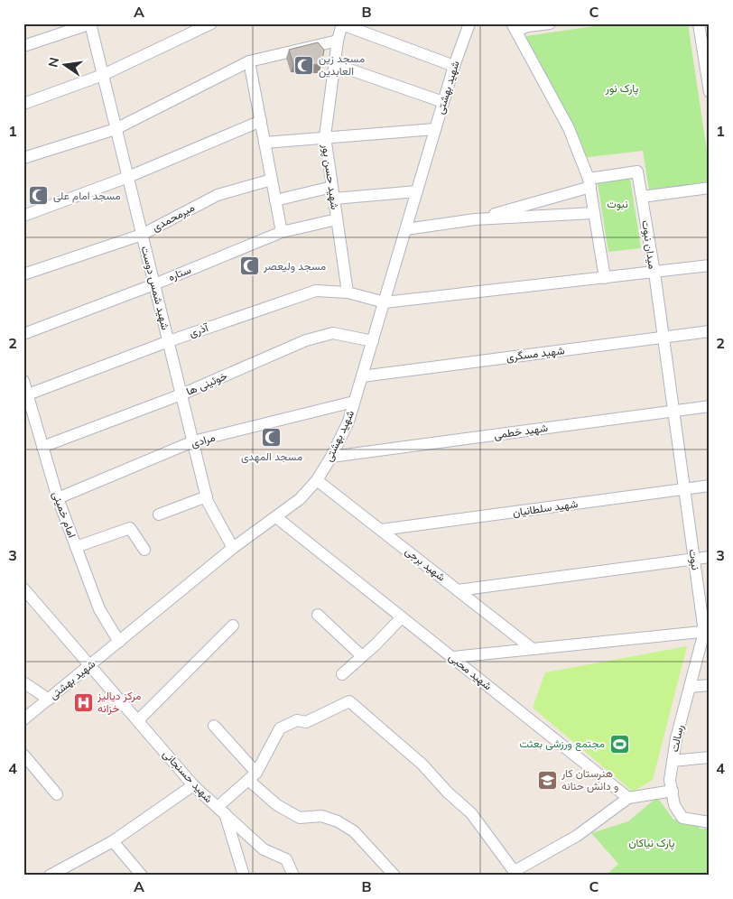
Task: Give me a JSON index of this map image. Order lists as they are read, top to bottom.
{
  "streets": {
    "street": [
      "شهید بهشتی",
      "شهید حسن پور",
      "میرمحمدی",
      "میدان نبوت",
      "ستاره",
      "شهید شمس دوست",
      "آذری",
      "شهید مسگری",
      "خوئینی ها",
      "شهید خطمی",
      "مرادی",
      "شهید سلطانیان",
      "امام خمینی",
      "نبوت",
      "شهید برجی",
      "شهید محبی",
      "رسالت",
      "شهید حسنجانی"
    ]
  },
  "crossings": [
    ["شهید بهشتی", "میدان نبوت"],
    ["شهید بهشتی", "شهید شمس دوست"],
    ["شهید بهشتی", "شهید مسگری"],
    ["شهید بهشتی", "خوئینی ها"],
    ["شهید بهشتی", "شهید خطمی"],
    ["شهید بهشتی", "مرادی"],
    ["شهید بهشتی", "امام خمینی"],
    ["شهید بهشتی", "شهید برجی"],
    ["شهید بهشتی", "شهید محبی"],
    ["شهید بهشتی", "شهید حسنجانی"],
    ["شهید حسن پور", "ستاره"],
    ["شهید حسن پور", "آذری"],
    ["میرمحمدی", "شهید شمس دوست"],
    ["میدان نبوت", "نبوت"],
    ["ستاره", "شهید شمس دوست"],
    ["شهید شمس دوست", "آذری"],
    ["شهید شمس دوست", "خوئینی ها"],
    ["شهید شمس دوست", "مرادی"],
    ["آذری", "امام خمینی"],
    ["شهید مسگری", "نبوت"],
    ["خوئینی ها", "امام خمینی"],
    ["شهید خطمی", "نبوت"],
    ["مرادی", "امام خمینی"],
    ["شهید سلطانیان", "نبوت"],
    ["شهید سلطانیان", "شهید برجی"],
    ["نبوت", "رسالت"]
  ],
  "parks": ["پارک نور", "نبوت", "پارک نیاکان"],
  "places": {
    "mosque": [
      "مسجد زین العابدین",
      "مسجد امام علی",
      "مسجد ولیعصر",
      "مسجد المهدی"
    ],
    "hospital": ["مرکز دیالیز خزانه"],
    "sports": ["مجتمع ورزشی بعثت"],
    "school or university": ["هنرستان کار و دانش حنانه"]
  },
  "north": "left",
  "grid": {
    "columns": ["A", "B", "C"],
    "rows": [
      "1",
      "2",
      "3",
      "4"
    ]
  }
}
